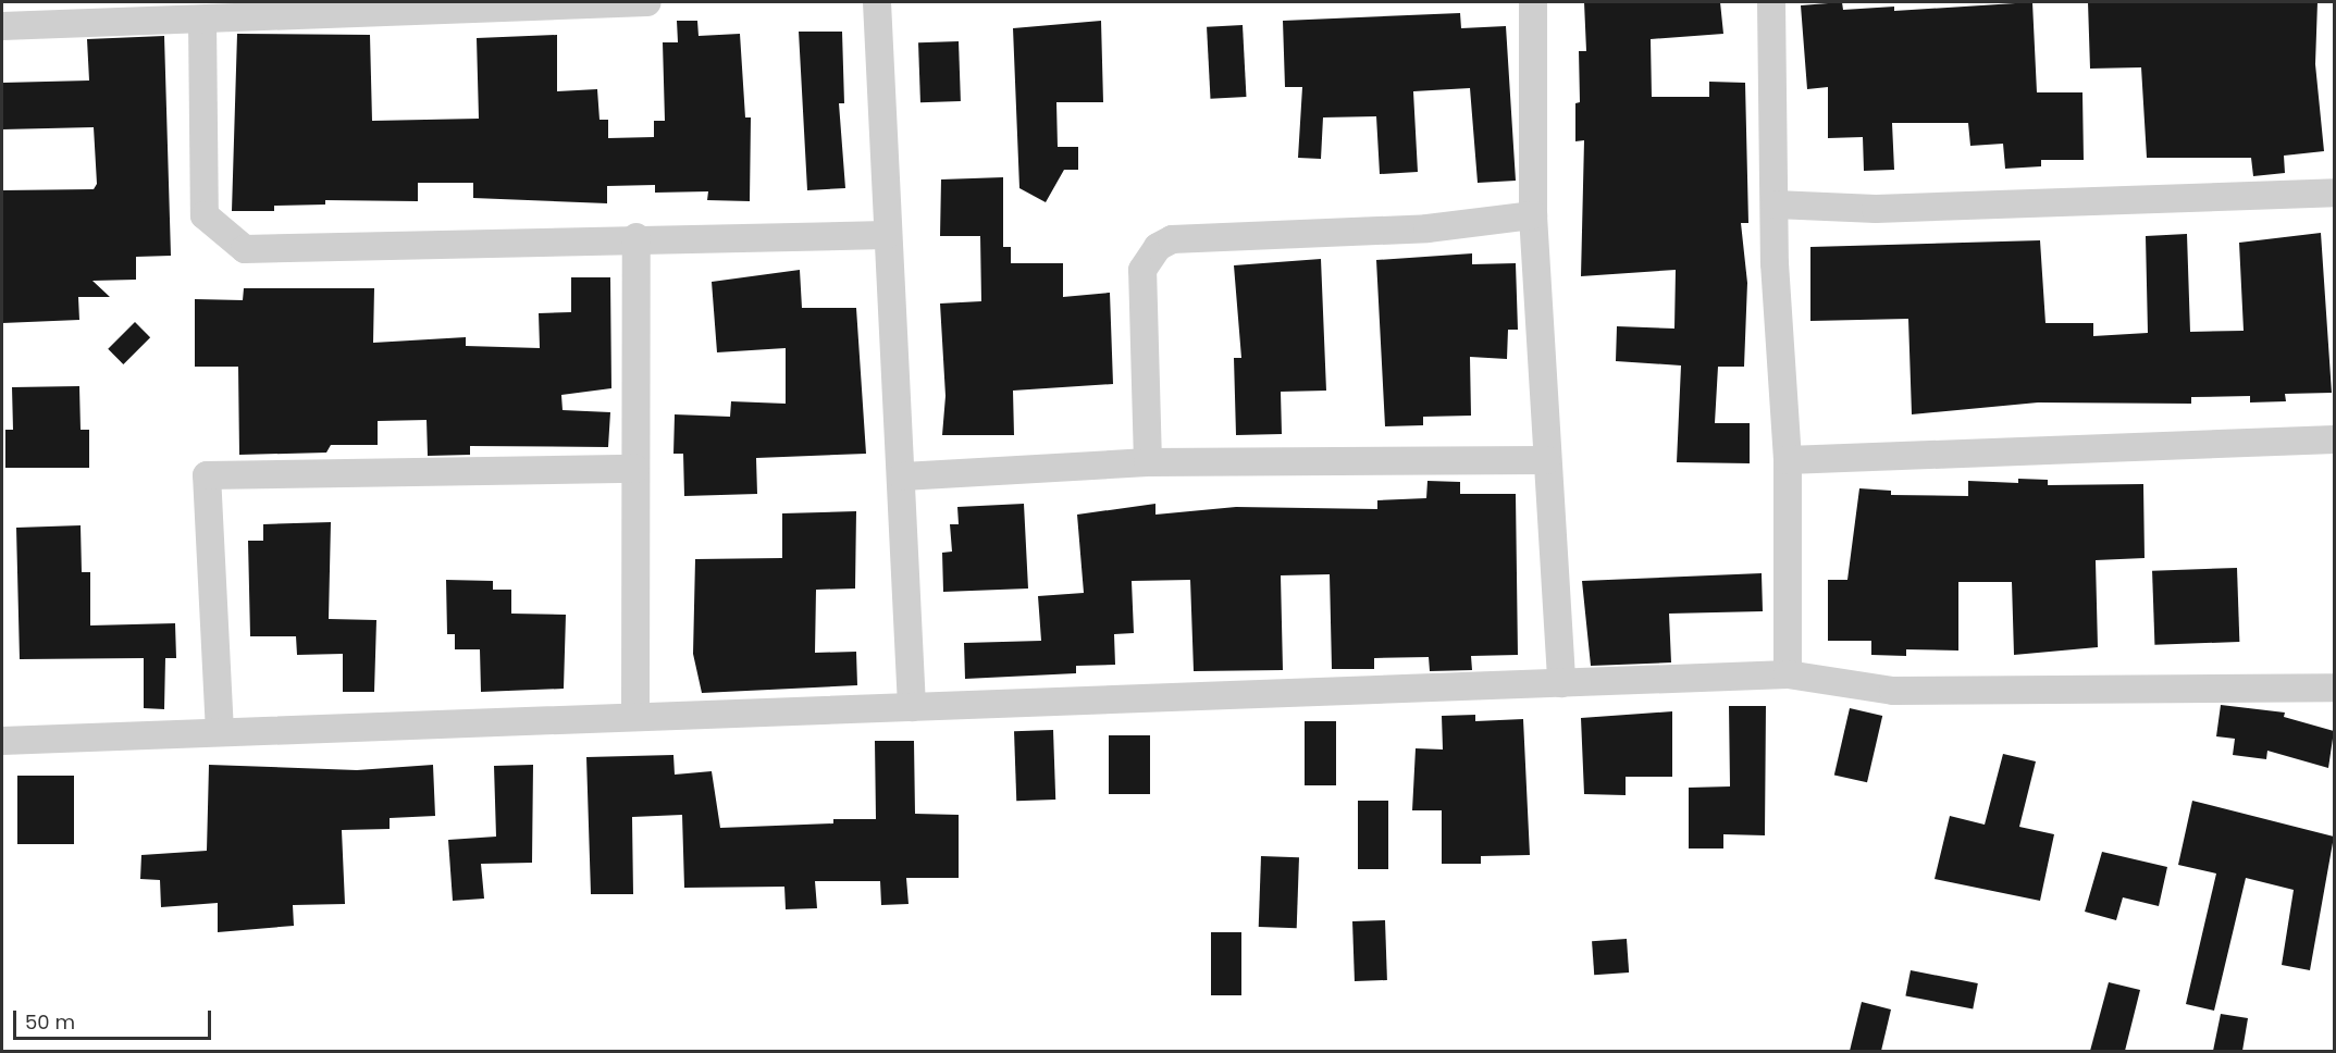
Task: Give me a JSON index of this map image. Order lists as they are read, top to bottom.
{
  "scale_bar": "50 m"
}
